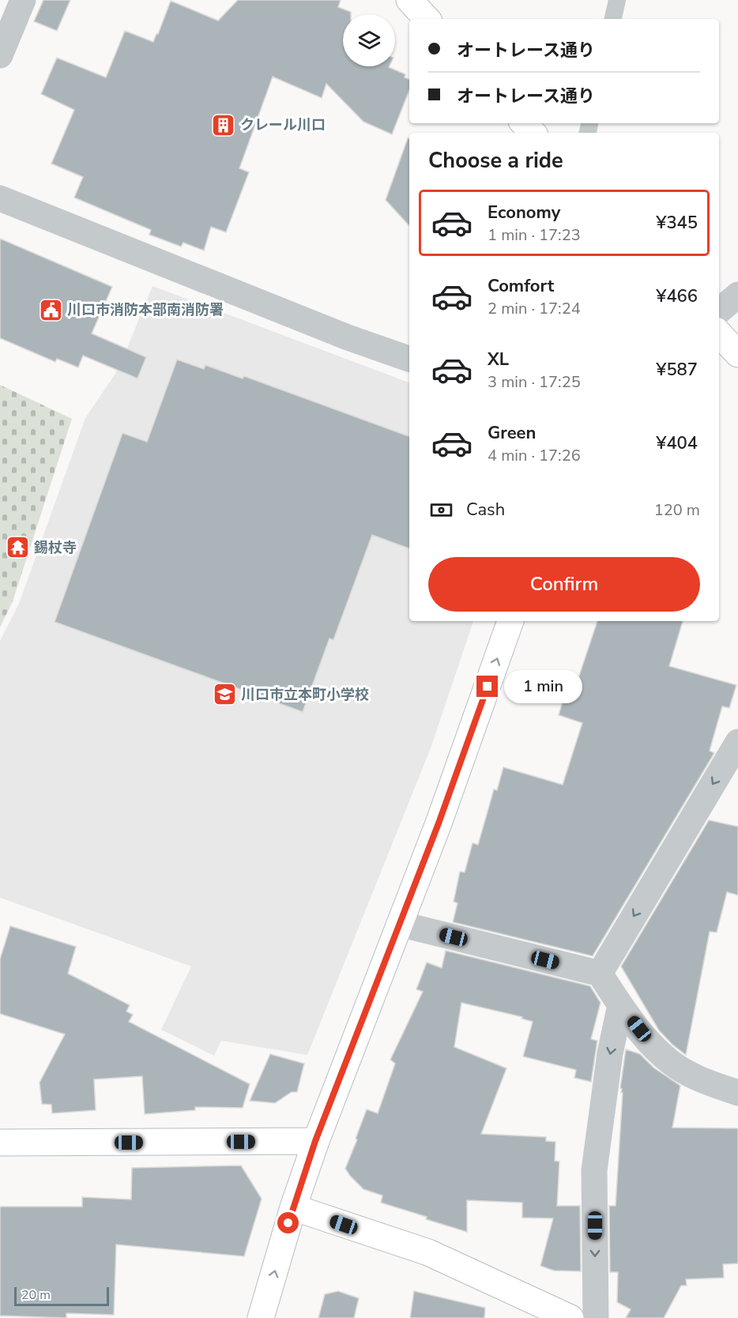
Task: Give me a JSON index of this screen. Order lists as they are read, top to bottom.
{
  "places": {
    "building": ["クレール川口"],
    "public building": ["川口市消防本部南消防署"],
    "temple": ["錫杖寺"],
    "school or university": ["川口市立本町小学校"]
  },
  "scale_bar": "20 m",
  "page": {
    "banner": ["オートレース通り", "オートレース通り"],
    "heading": "Choose a ride",
    "list": [
      {
        "name": "Economy",
        "note": "1 min · 17:23",
        "value": "¥345"
      },
      {
        "name": "Comfort",
        "note": "2 min · 17:24",
        "value": "¥466"
      },
      {
        "name": "XL",
        "note": "3 min · 17:25",
        "value": "¥587"
      },
      {
        "name": "Green",
        "note": "4 min · 17:26",
        "value": "¥404"
      }
    ],
    "pay": ["Cash", "120 m"],
    "buttons": "Confirm",
    "bubble": "1 min",
    "scale": "20 m"
  }
}
